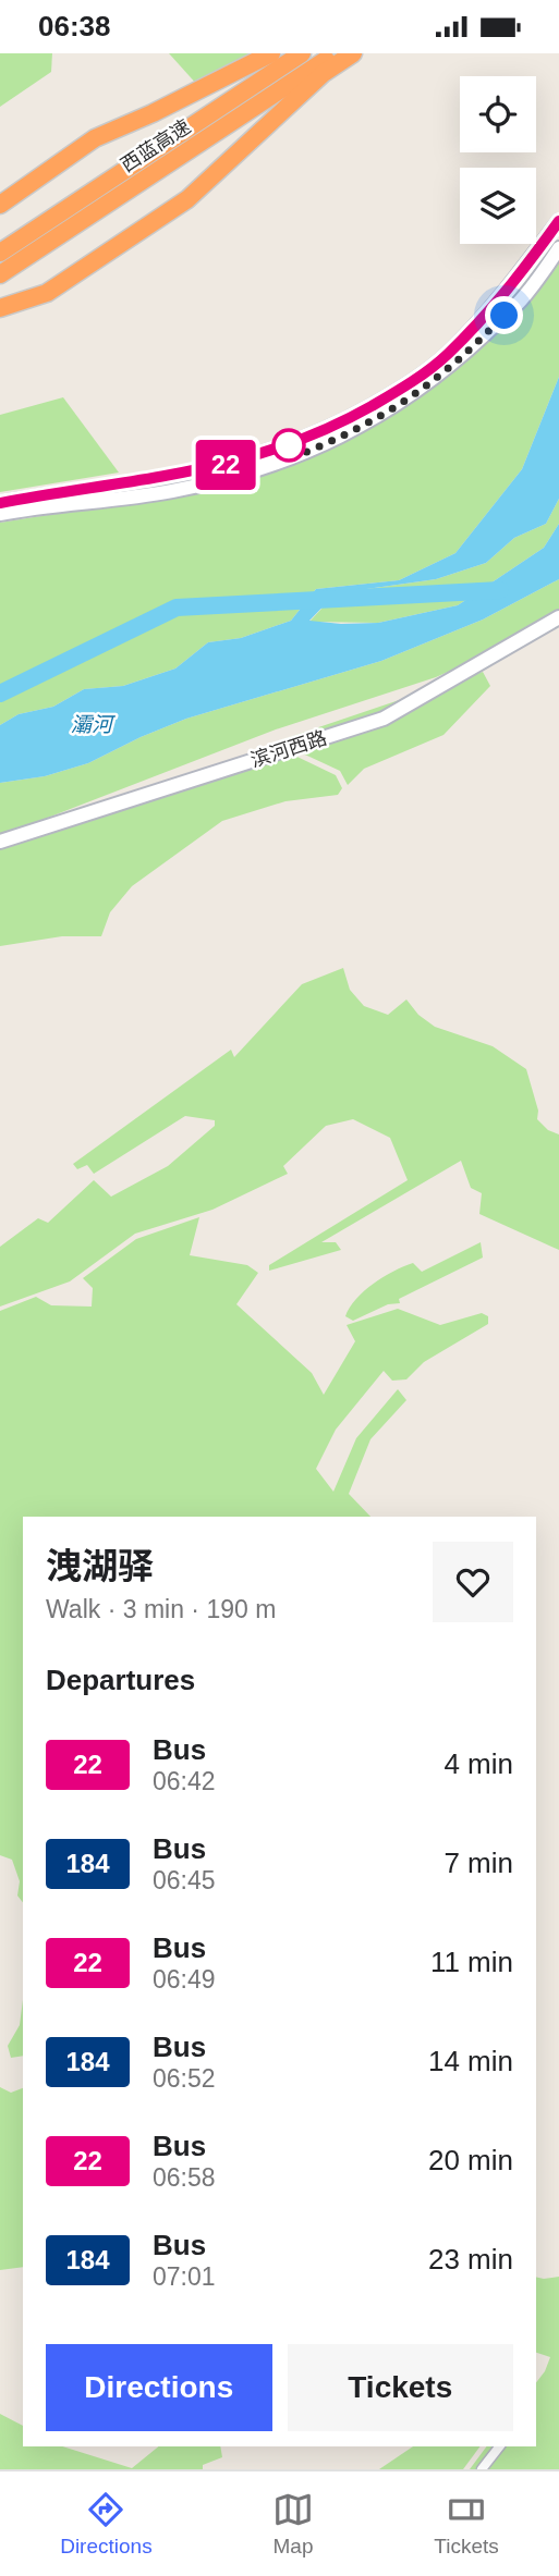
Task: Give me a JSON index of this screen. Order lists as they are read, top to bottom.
{
  "streets": {
    "highway": ["西蓝高速"],
    "street": ["滨河西路"]
  },
  "water": ["灞河"],
  "lines": ["bus line 22"],
  "page": {
    "status": "06:38",
    "on_map": "22",
    "heading": [
      ["洩湖驿", "Walk · 3 min · 190 m"],
      "Departures"
    ],
    "list": [
      {
        "mark": "22",
        "name": "Bus",
        "note": "06:42",
        "value": "4 min"
      },
      {
        "mark": "184",
        "name": "Bus",
        "note": "06:45",
        "value": "7 min"
      },
      {
        "mark": "22",
        "name": "Bus",
        "note": "06:49",
        "value": "11 min"
      },
      {
        "mark": "184",
        "name": "Bus",
        "note": "06:52",
        "value": "14 min"
      },
      {
        "mark": "22",
        "name": "Bus",
        "note": "06:58",
        "value": "20 min"
      },
      {
        "mark": "184",
        "name": "Bus",
        "note": "07:01",
        "value": "23 min"
      }
    ],
    "buttons": ["Directions", "Tickets"],
    "tabs": ["Directions", "Map", "Tickets"]
  }
}
